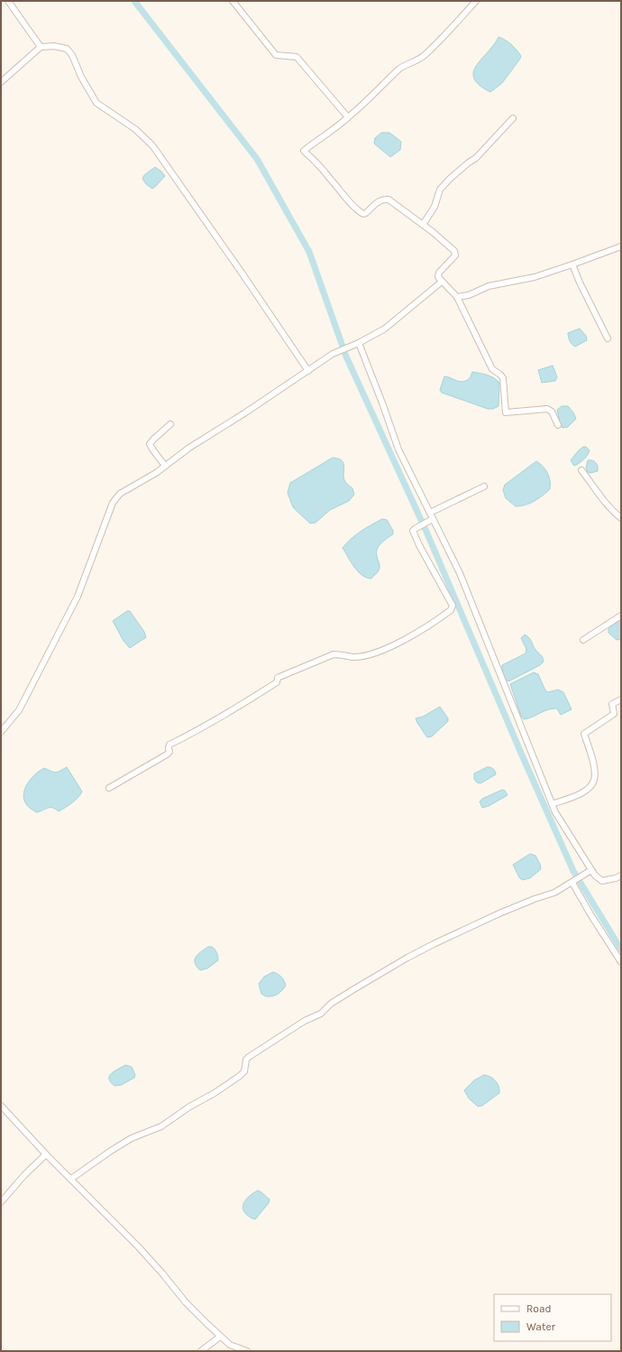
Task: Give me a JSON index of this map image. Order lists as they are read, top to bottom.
{
  "legend": ["Road", "Water"]
}
